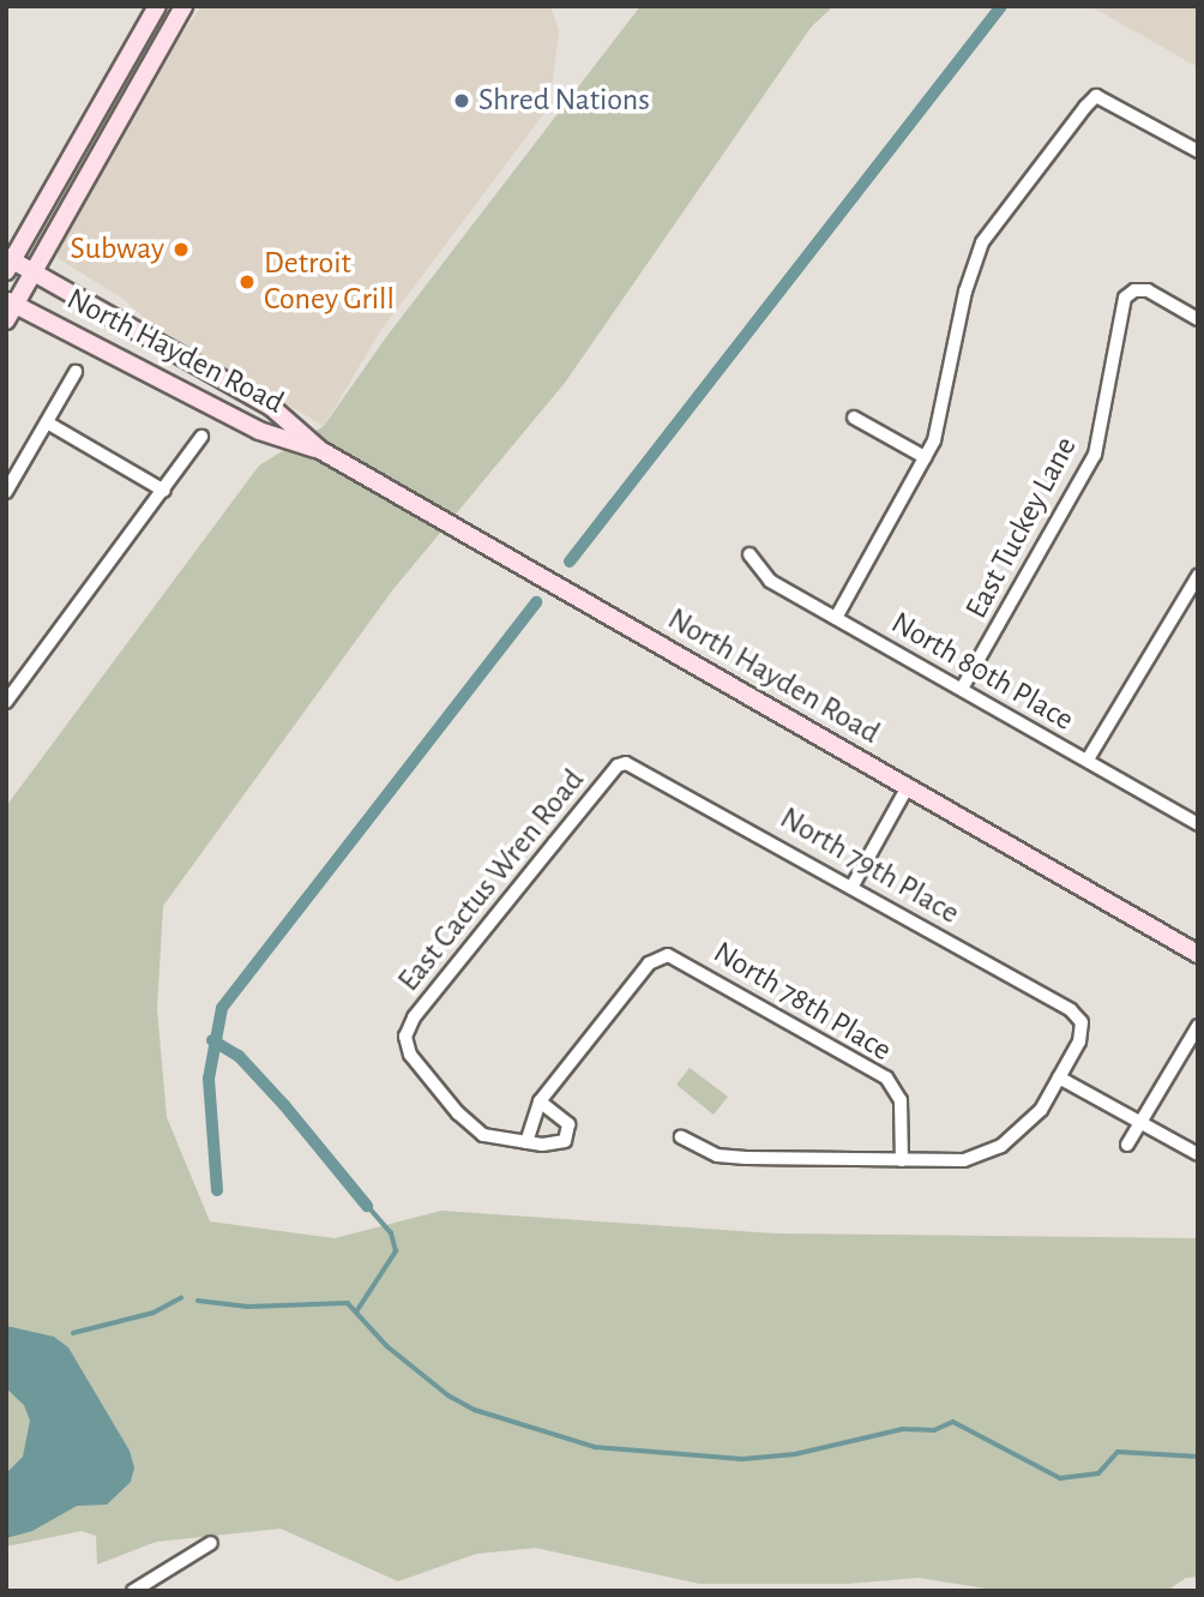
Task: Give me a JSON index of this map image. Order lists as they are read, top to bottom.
{
  "streets": {
    "main road": ["North Hayden Road"],
    "street": [
      "East Tuckey Lane",
      "North 80th Place",
      "North 79th Place",
      "East Cactus Wren Road",
      "North 78th Place"
    ]
  },
  "crossings": [
    ["East Tuckey Lane", "North 80th Place"],
    ["North 79th Place", "East Cactus Wren Road"]
  ],
  "places": ["Shred Nations", "Subway", "Detroit Coney Grill"]
}
